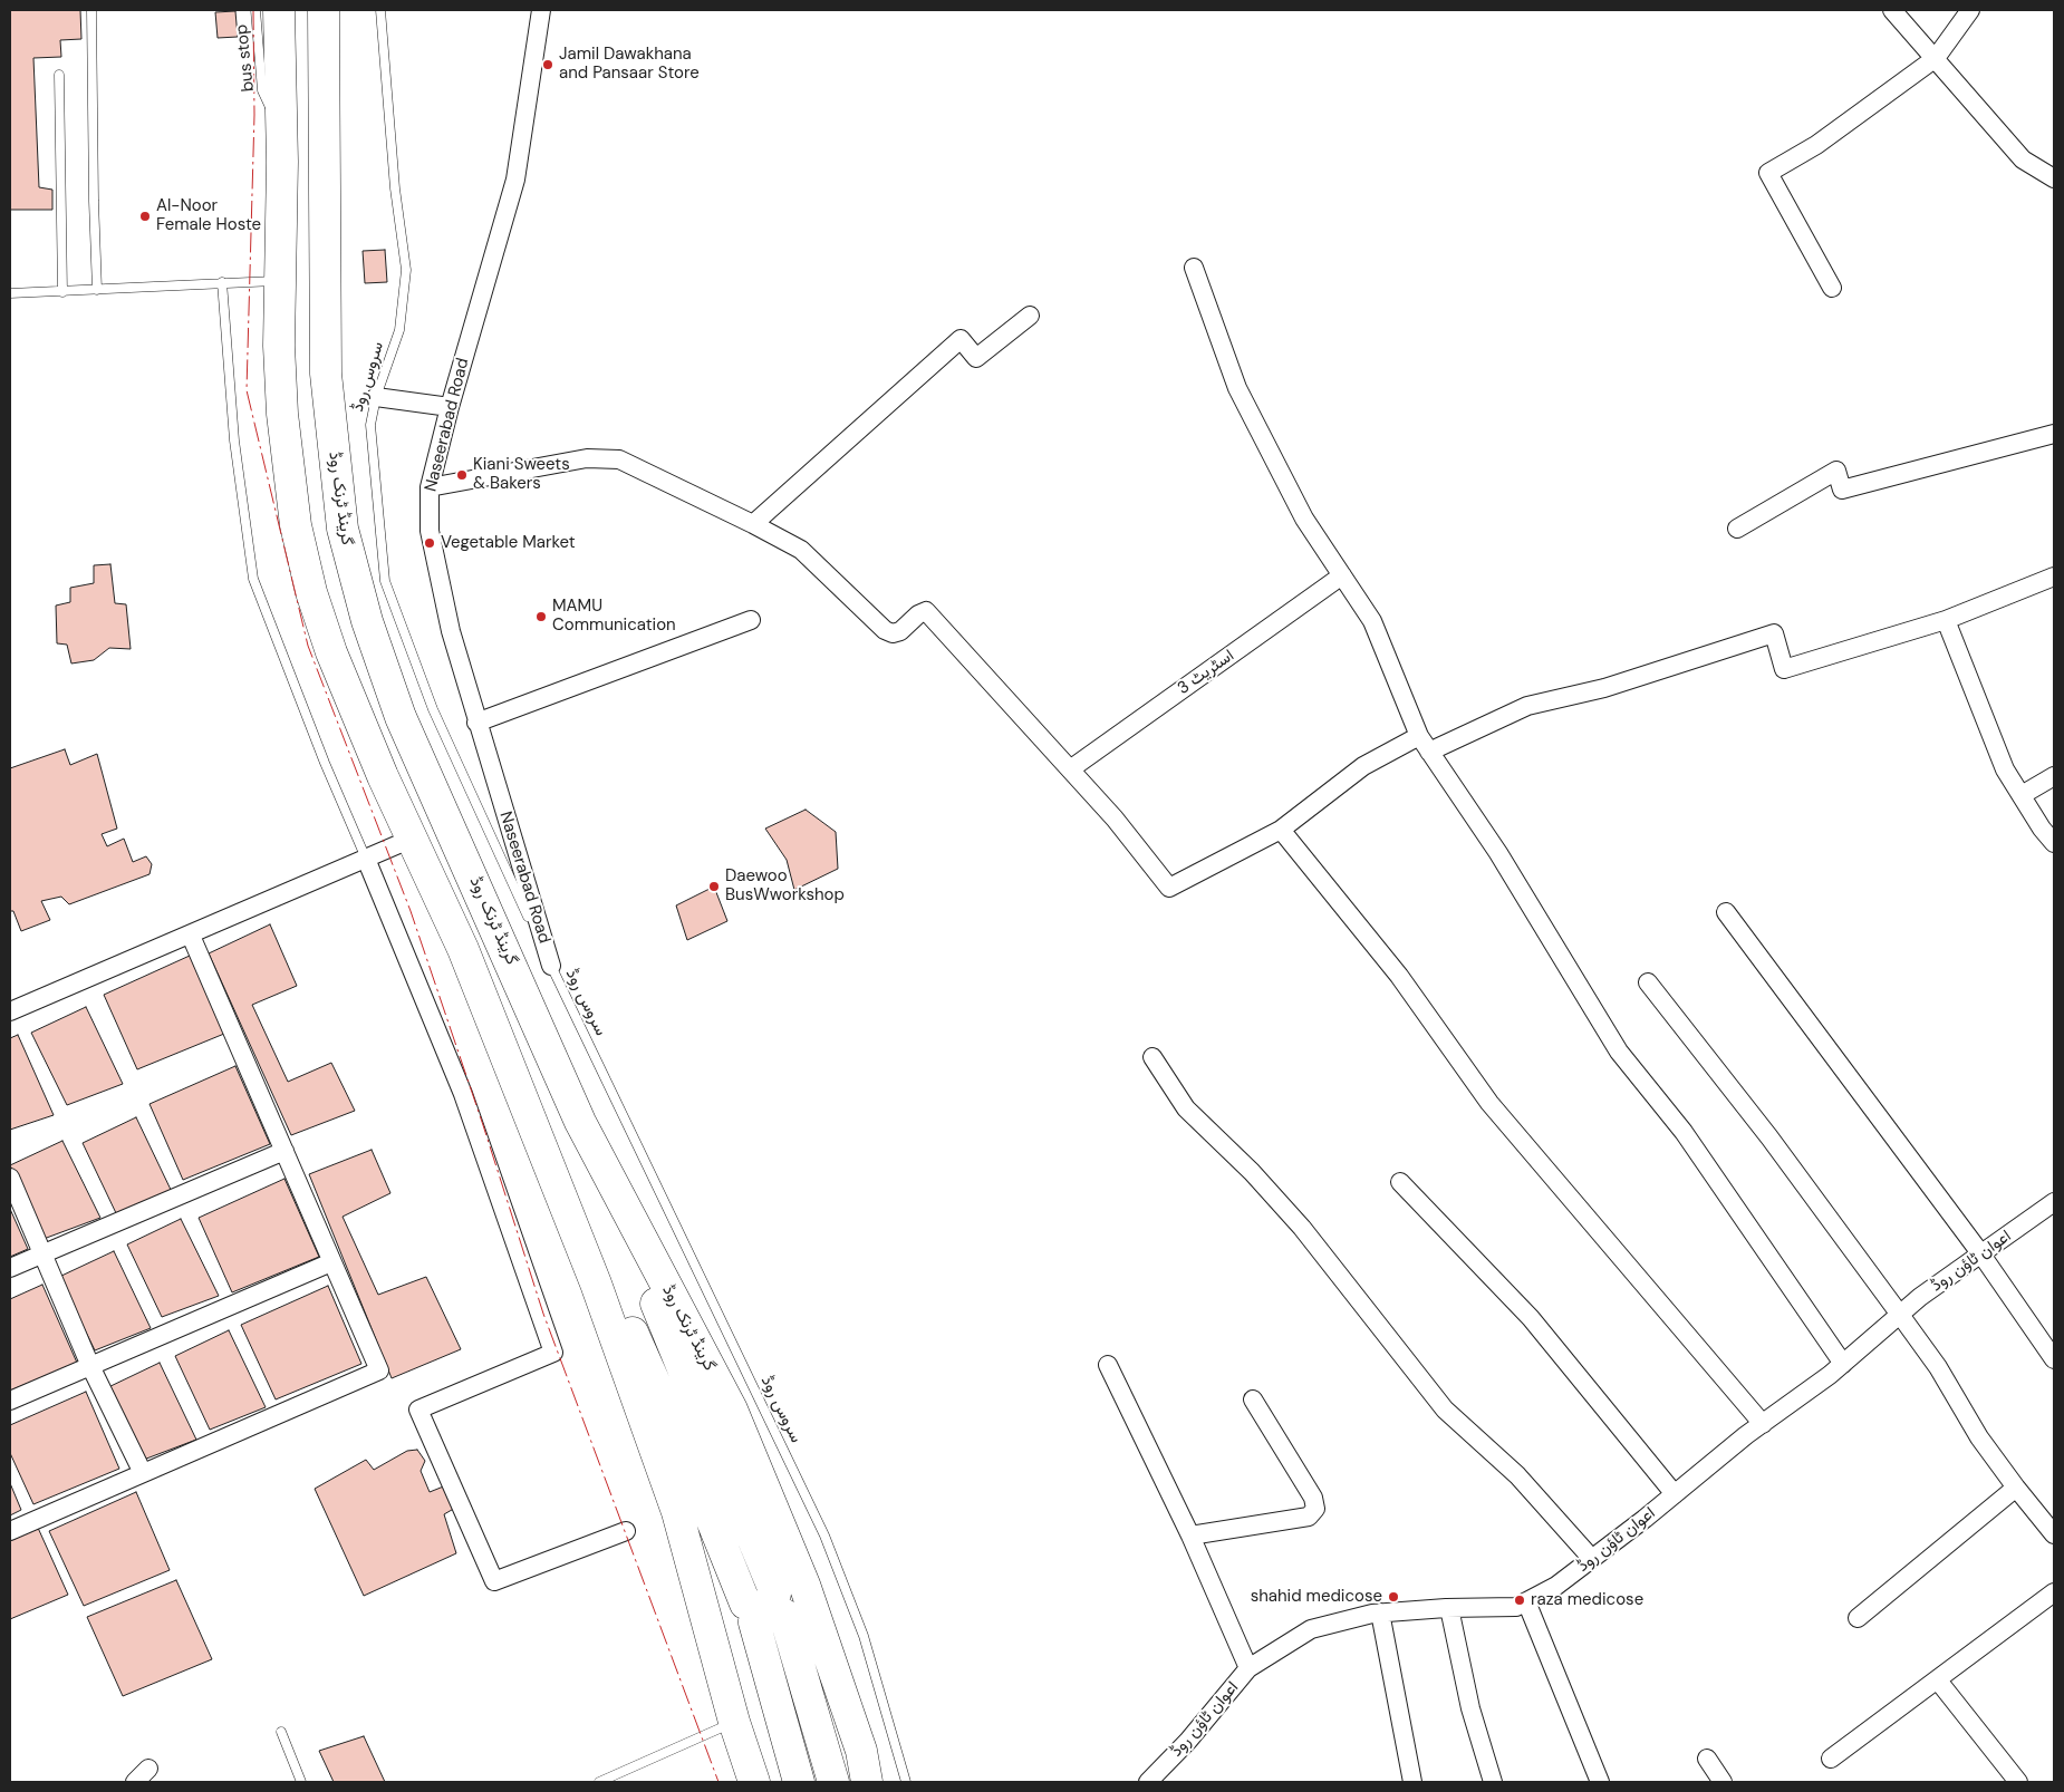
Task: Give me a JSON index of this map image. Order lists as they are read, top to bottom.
{
  "streets": {
    "highway": ["گرینڈ ٹرنک روڈ"],
    "street": ["Naseerabad Road", "اسٹریٹ 3", "اعوان ٹاؤن روڈ"],
    "lane": ["bus stop", "سروس روڈ"]
  },
  "crossings": [
    ["سروس روڈ", "Naseerabad Road"]
  ],
  "places": [
    "Jamil Dawakhana and Pansaar Store",
    "Al-Noor Female Hoste",
    "Kiani Sweets & Bakers",
    "Vegetable Market",
    "MAMU Communication",
    "Daewoo BusWworkshop",
    "shahid medicose",
    "raza medicose"
  ]
}
